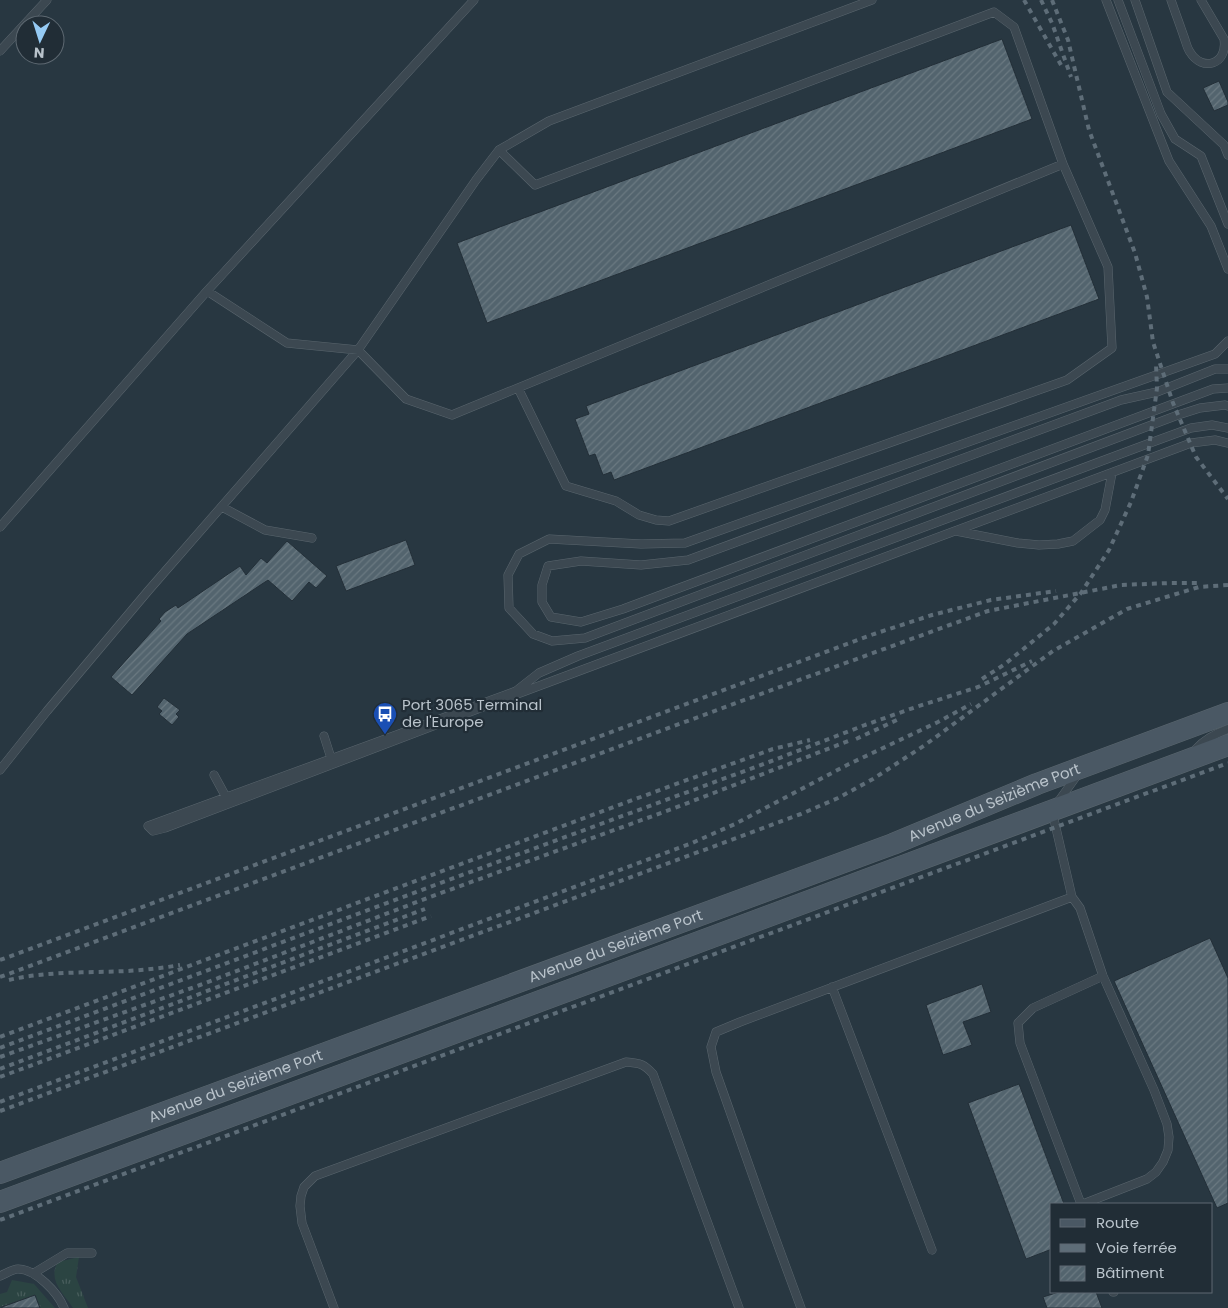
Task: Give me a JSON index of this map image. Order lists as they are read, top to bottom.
{
  "streets": {
    "main road": ["Avenue du Seizième Port"]
  },
  "places": {
    "bus stop": ["Port 3065 Terminal de l'Europe"]
  },
  "legend": ["Route", "Voie ferrée", "Bâtiment"],
  "north": "bottom"
}
